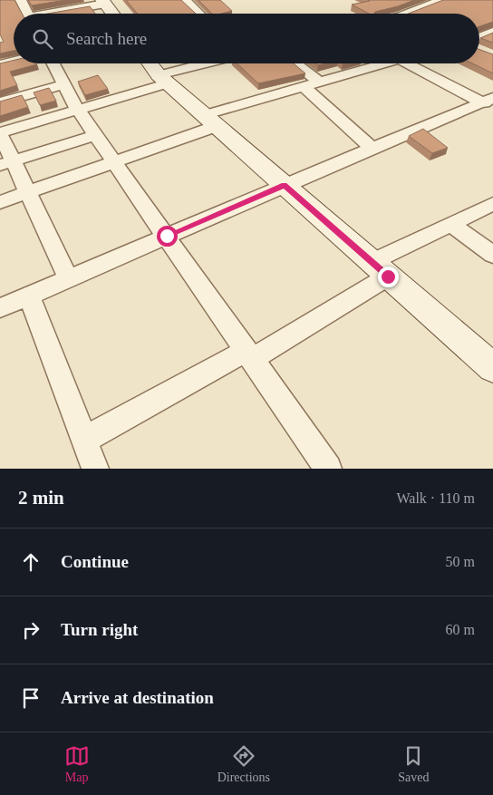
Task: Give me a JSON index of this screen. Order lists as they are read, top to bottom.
{
  "page": {
    "search": "Search here",
    "heading": ["2 min", "Walk · 110 m"],
    "list": [
      ["Continue", "50 m"],
      ["Turn right", "60 m"],
      "Arrive at destination"
    ],
    "nav": ["Map", "Directions", "Saved"]
  }
}
